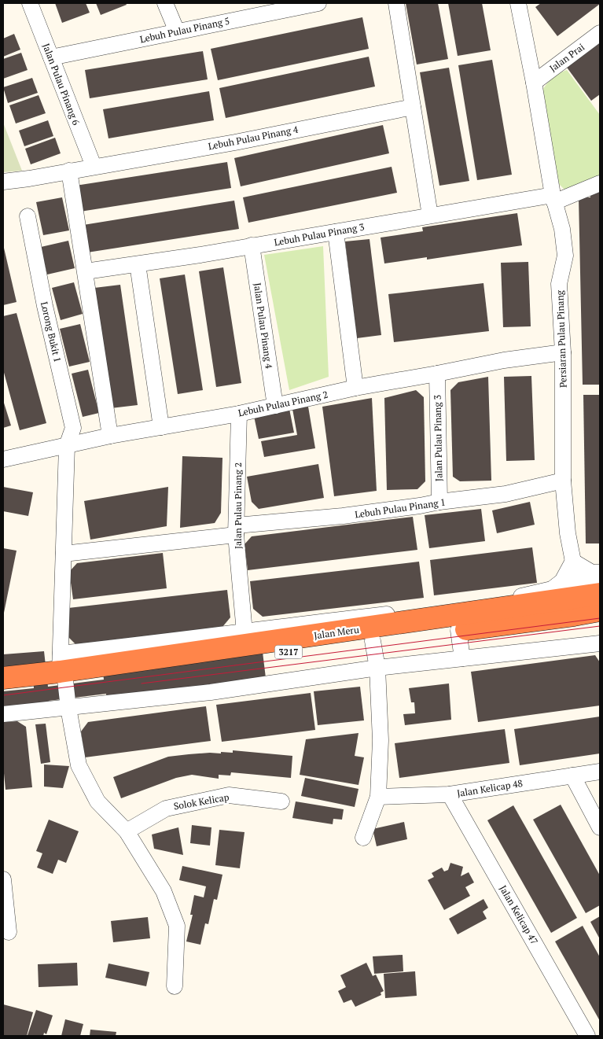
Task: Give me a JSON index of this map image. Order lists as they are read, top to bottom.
{
  "streets": {
    "highway": ["Jalan Meru", "3217"],
    "street": [
      "Lebuh Pulau Pinang 5",
      "Jalan Prai",
      "Jalan Pulau Pinang 6",
      "Lebuh Pulau Pinang 4",
      "Lebuh Pulau Pinang 3",
      "Jalan Pulau Pinang 4",
      "Lorong Bukit 1",
      "Persiaran Pulau Pinang",
      "Lebuh Pulau Pinang 2",
      "Jalan Pulau Pinang 3",
      "Jalan Pulau Pinang 2",
      "Lebuh Pulau Pinang 1",
      "Jalan Kelicap 48",
      "Solok Kelicap",
      "Jalan Kelicap 47"
    ]
  },
  "crossings": [
    ["Lebuh Pulau Pinang 5", "Jalan Pulau Pinang 6"],
    ["Jalan Prai", "Persiaran Pulau Pinang"],
    ["Jalan Pulau Pinang 6", "Lebuh Pulau Pinang 4"],
    ["Lebuh Pulau Pinang 3", "Jalan Pulau Pinang 4"],
    ["Lebuh Pulau Pinang 3", "Persiaran Pulau Pinang"],
    ["Jalan Pulau Pinang 4", "Lebuh Pulau Pinang 2"],
    ["Lorong Bukit 1", "Lebuh Pulau Pinang 2"],
    ["Lorong Bukit 1", "Lebuh Pulau Pinang 1"],
    ["Lorong Bukit 1", "Jalan Meru"],
    ["Lorong Bukit 1", "Solok Kelicap"],
    ["Persiaran Pulau Pinang", "Lebuh Pulau Pinang 2"],
    ["Persiaran Pulau Pinang", "Lebuh Pulau Pinang 1"],
    ["Lebuh Pulau Pinang 2", "Jalan Pulau Pinang 3"],
    ["Lebuh Pulau Pinang 2", "Jalan Pulau Pinang 2"],
    ["Jalan Pulau Pinang 3", "Lebuh Pulau Pinang 1"],
    ["Jalan Pulau Pinang 2", "Lebuh Pulau Pinang 1"],
    ["Jalan Pulau Pinang 2", "Jalan Meru"],
    ["Jalan Kelicap 48", "Jalan Kelicap 47"]
  ]
}
